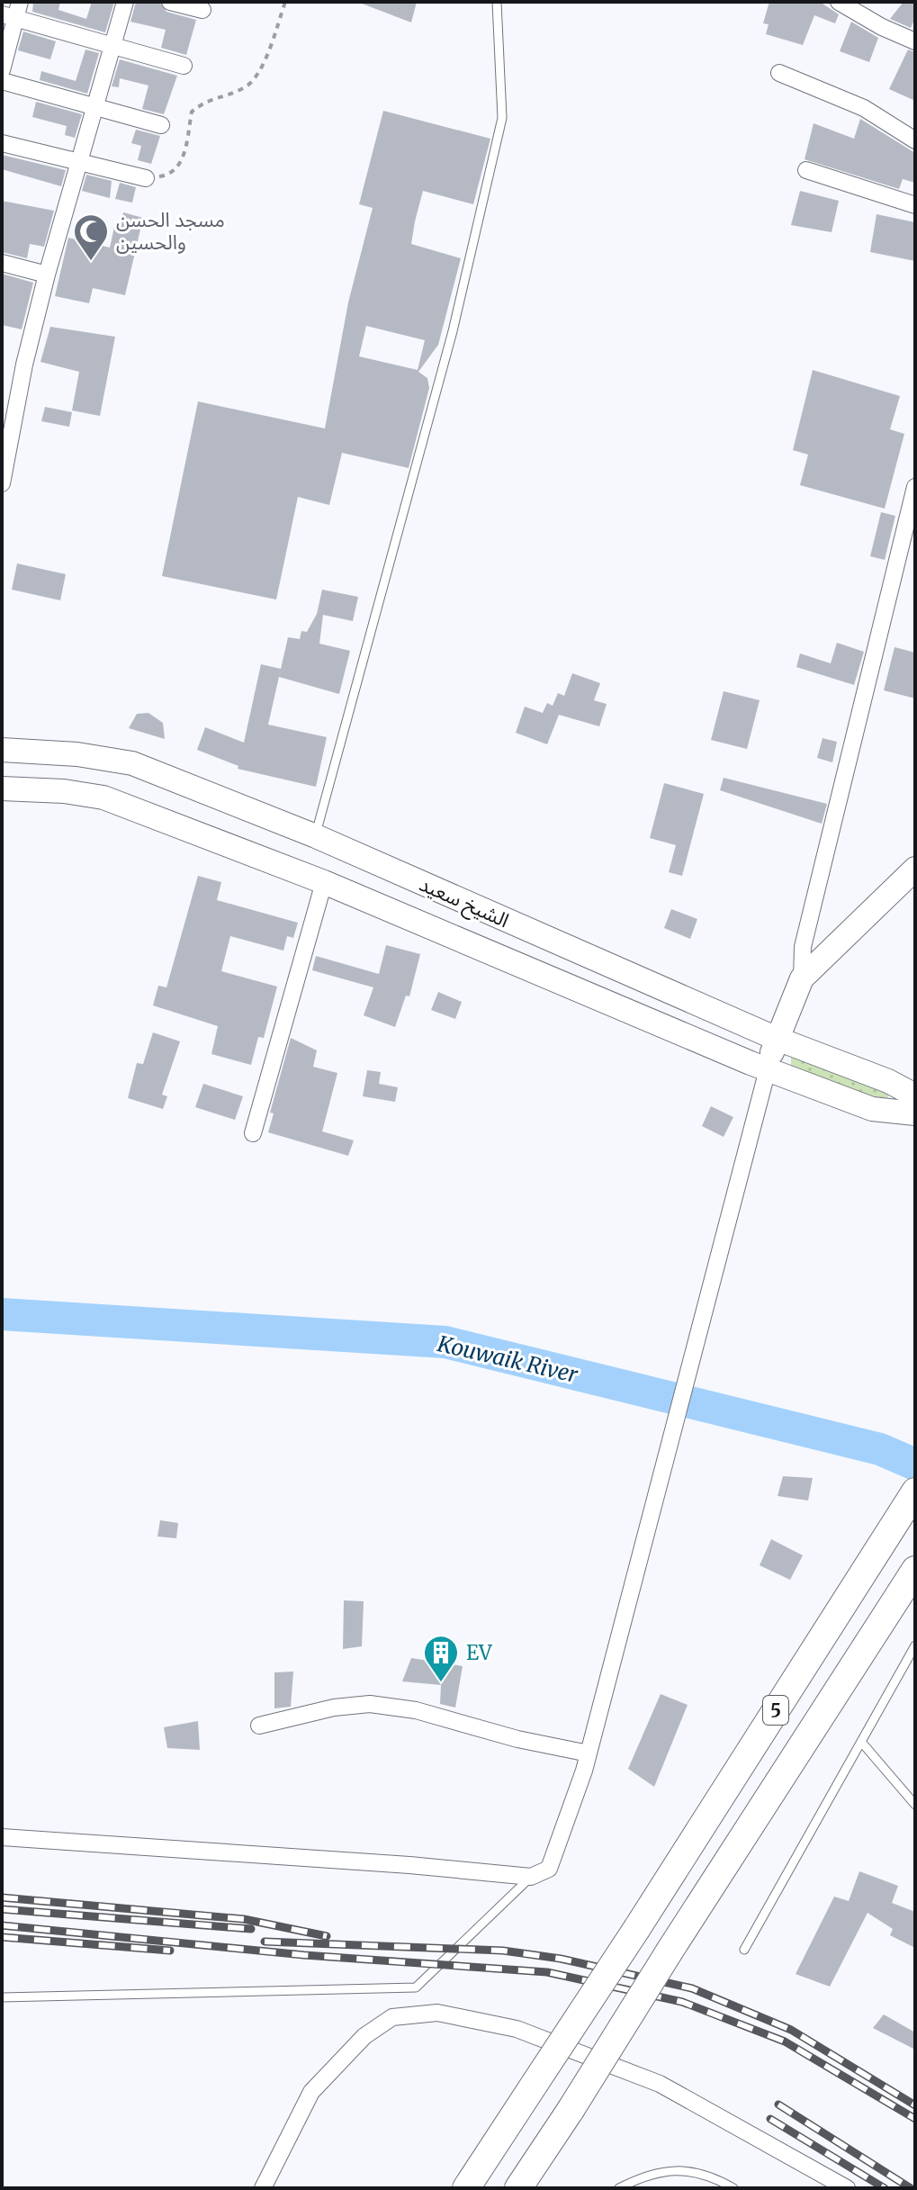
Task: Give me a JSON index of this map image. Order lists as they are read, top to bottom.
{
  "streets": {
    "highway": ["5"],
    "main road": ["الشيخ سعيد"]
  },
  "water": ["Kouwaik River"],
  "places": {
    "mosque": ["مسجد الحسن والحسين"],
    "building": ["EV"]
  }
}
